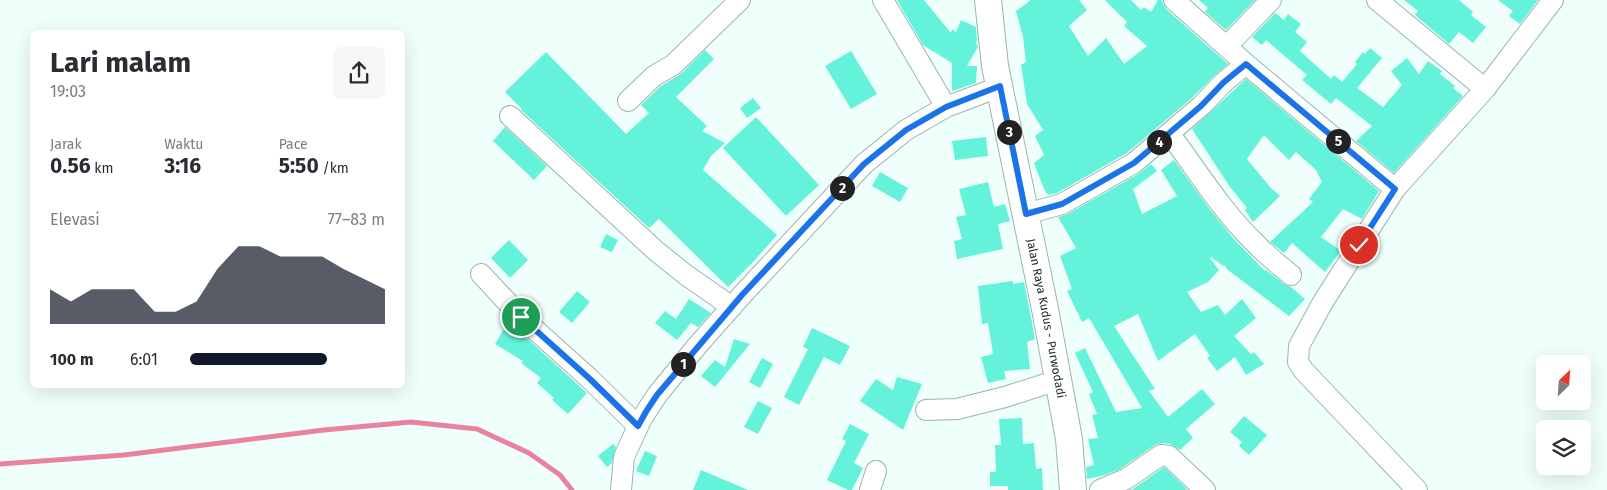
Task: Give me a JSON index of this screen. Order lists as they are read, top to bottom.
{
  "streets": {
    "main road": ["Jalan Raya Kudus - Purwodadi"]
  },
  "north": "top right",
  "page": {
    "heading": ["Lari malam", "19:03"],
    "stats": [
      ["Jarak", "0.56 km"],
      ["Waktu", "3:16"],
      ["Pace", "5:50 /km"]
    ],
    "pins": [
      "3",
      "5",
      "4",
      "2",
      "1"
    ],
    "chart": ["Elevasi", "77–83 m"],
    "list": [
      {
        "name": "100 m",
        "note": "6:01"
      }
    ]
  }
}
